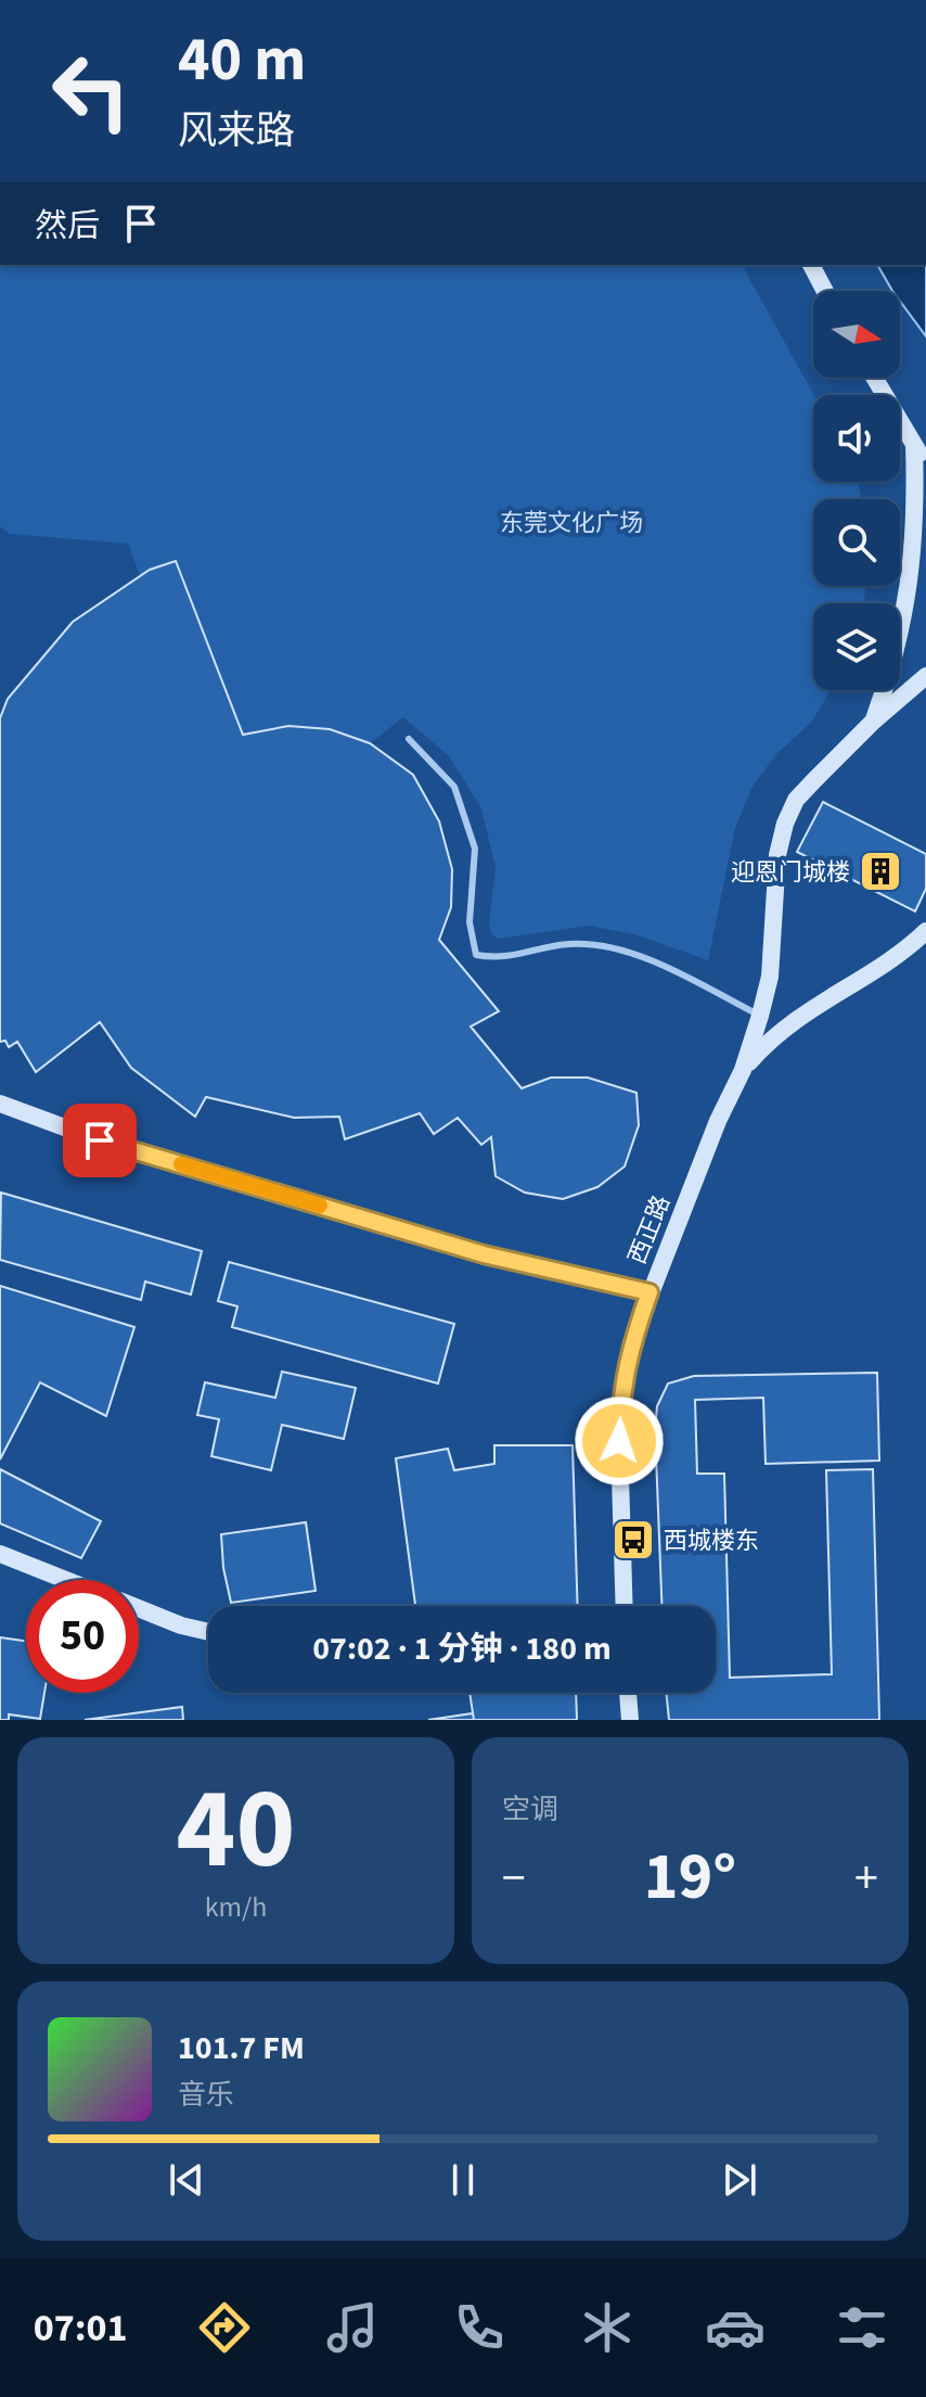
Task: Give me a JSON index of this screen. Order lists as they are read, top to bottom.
{
  "streets": {
    "main road": ["西正路"]
  },
  "parks": ["东莞文化广场"],
  "places": {
    "building": ["迎恩门城楼"],
    "bus stop": ["西城楼东"]
  },
  "north": "right",
  "page": {
    "turn": ["40 m", "风来路"],
    "then": "然后",
    "limit": "50",
    "trip": "07:02 · 1 分钟 · 180 m",
    "tile": [
      ["40", "km/h"],
      "空调"
    ],
    "heat": ["−", "19°", "+"],
    "song": ["101.7 FM", "音乐"],
    "tabs": "07:01"
  }
}
